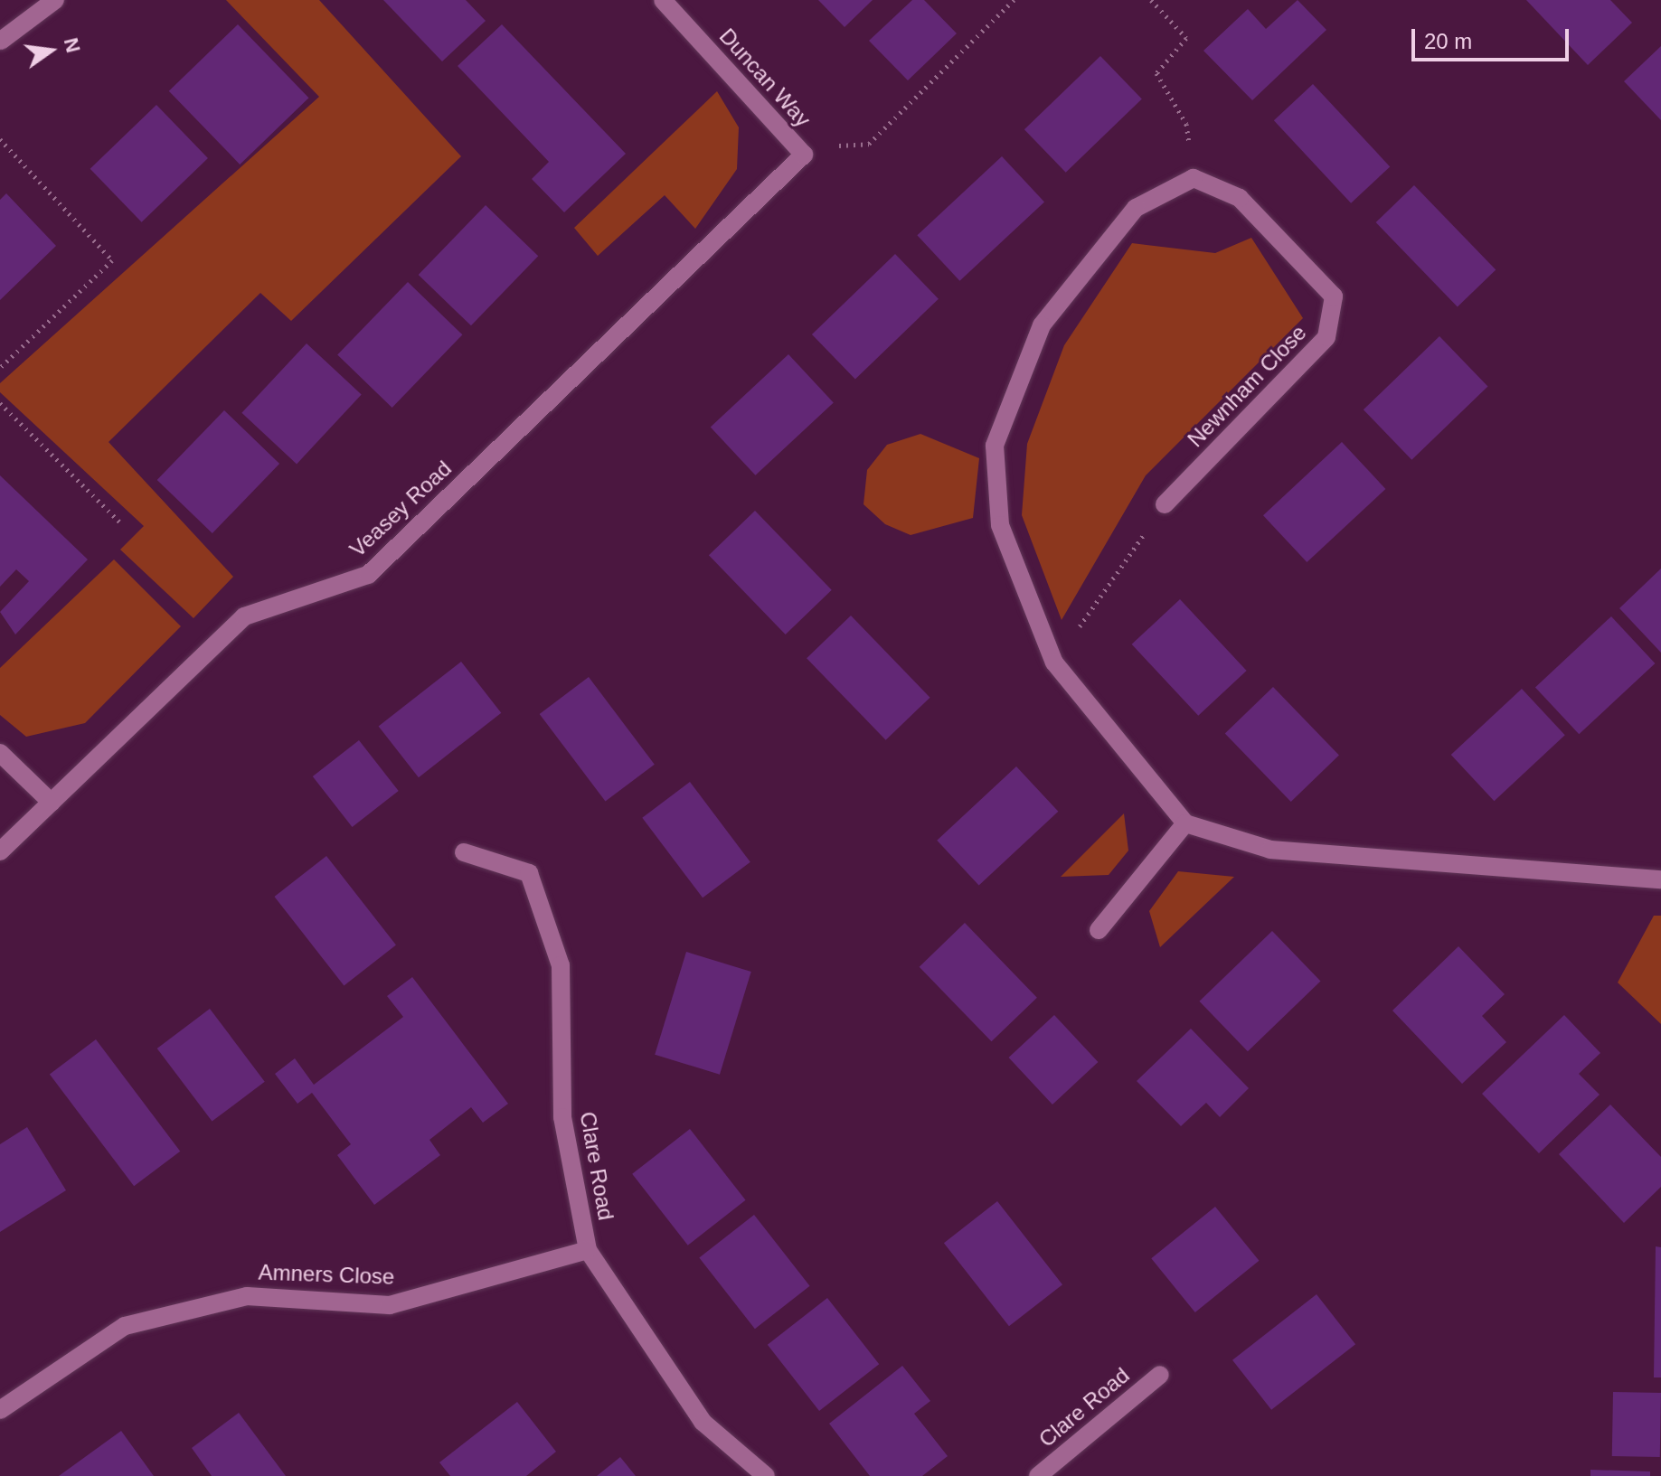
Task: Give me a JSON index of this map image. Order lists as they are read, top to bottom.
{
  "streets": {
    "street": [
      "Duncan Way",
      "Newnham Close",
      "Veasey Road",
      "Clare Road",
      "Amners Close"
    ]
  },
  "crossings": [
    ["Duncan Way", "Veasey Road"],
    ["Clare Road", "Amners Close"]
  ],
  "scale_bar": "20 m",
  "north": "right"
}
